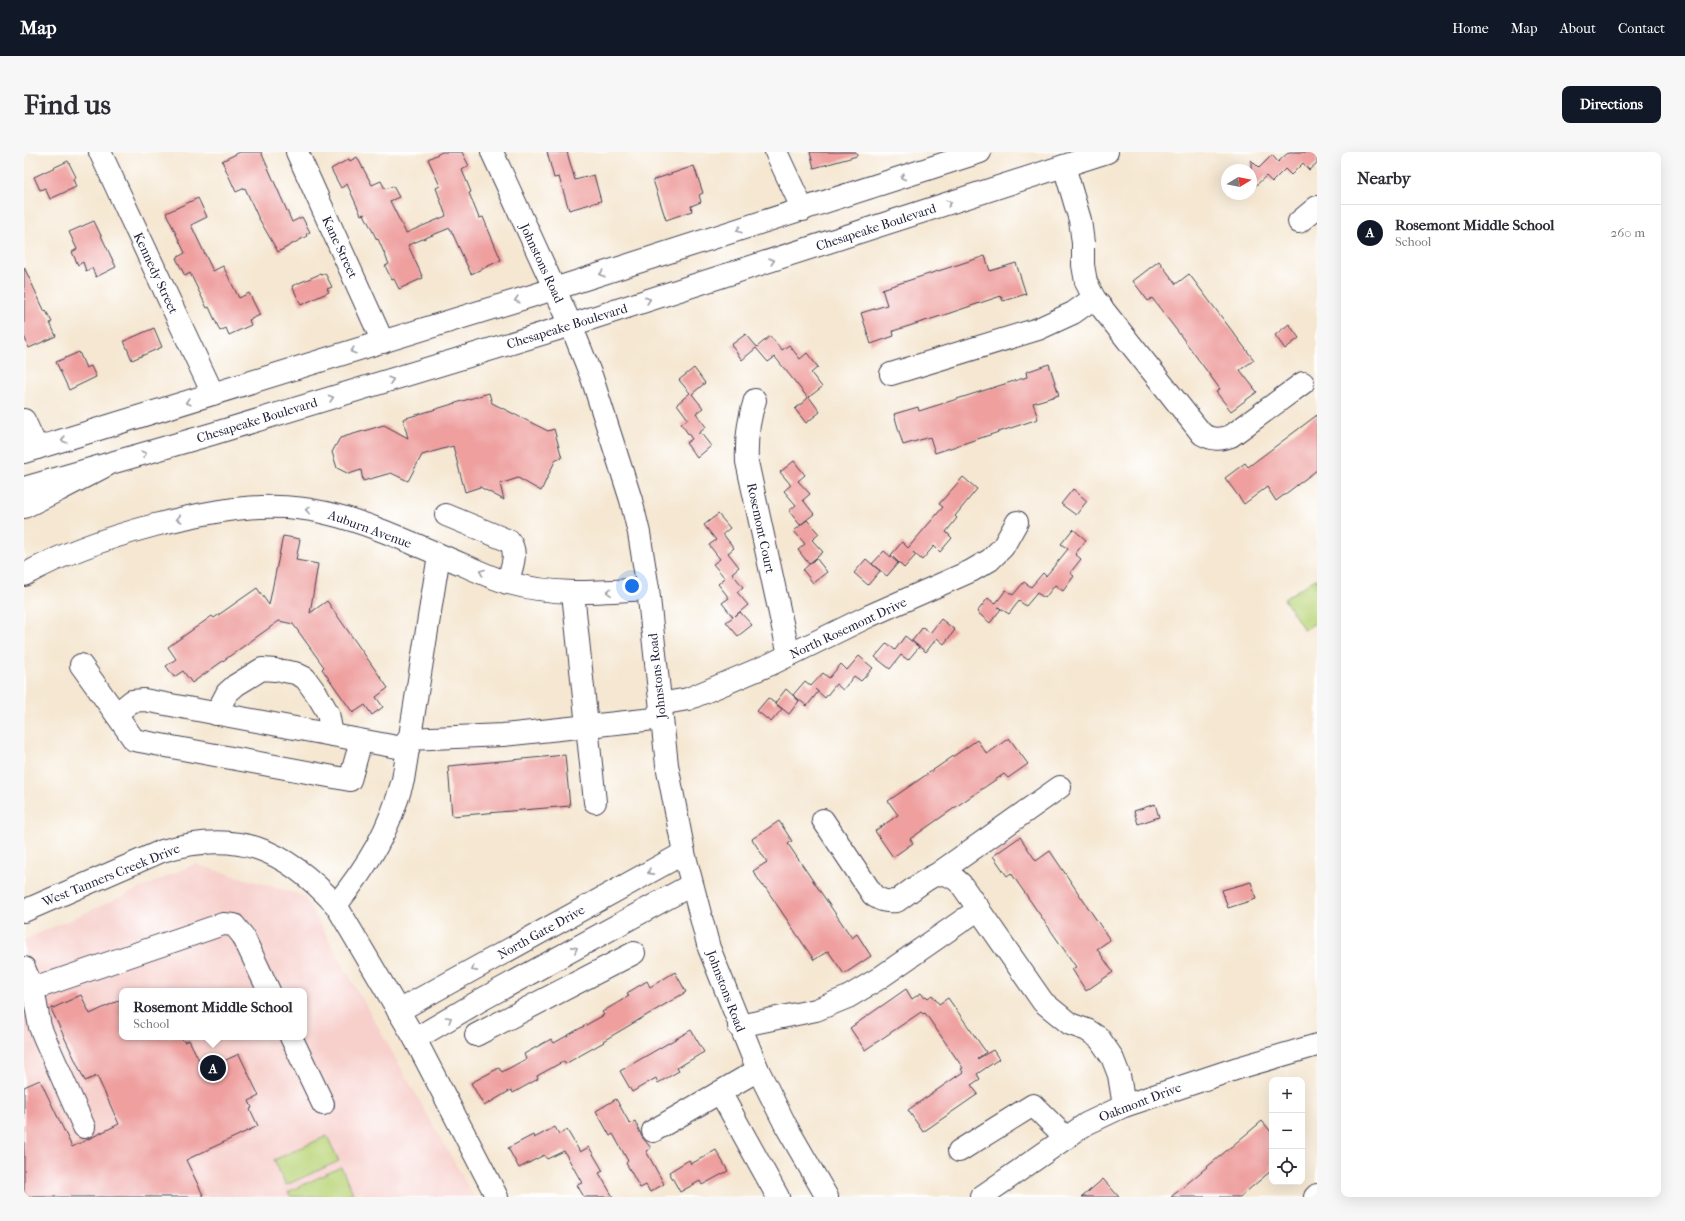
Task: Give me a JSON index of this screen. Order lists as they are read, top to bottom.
{
  "streets": {
    "main road": [
      "Chesapeake Boulevard",
      "Kane Street",
      "Johnstons Road",
      "Kennedy Street",
      "Rosemont Court",
      "Auburn Avenue",
      "North Rosemont Drive",
      "West Tanners Creek Drive",
      "North Gate Drive",
      "Oakmont Drive"
    ]
  },
  "crossings": [
    ["Chesapeake Boulevard", "Johnstons Road"],
    ["Johnstons Road", "Auburn Avenue"],
    ["Johnstons Road", "North Rosemont Drive"],
    ["Johnstons Road", "North Gate Drive"],
    ["Rosemont Court", "North Rosemont Drive"],
    ["West Tanners Creek Drive", "North Gate Drive"]
  ],
  "north": "right",
  "page": {
    "header": "Map",
    "nav": [
      "Home",
      "Map",
      "About",
      "Contact"
    ],
    "buttons": "Directions",
    "title": "Find us",
    "heading": "Nearby",
    "list": [
      {
        "mark": "A",
        "name": "Rosemont Middle School",
        "note": "School",
        "value": "260 m"
      }
    ],
    "popup": ["Rosemont Middle School", "School"],
    "pins": "A",
    "map_buttons": ["+", "−"]
  }
}
